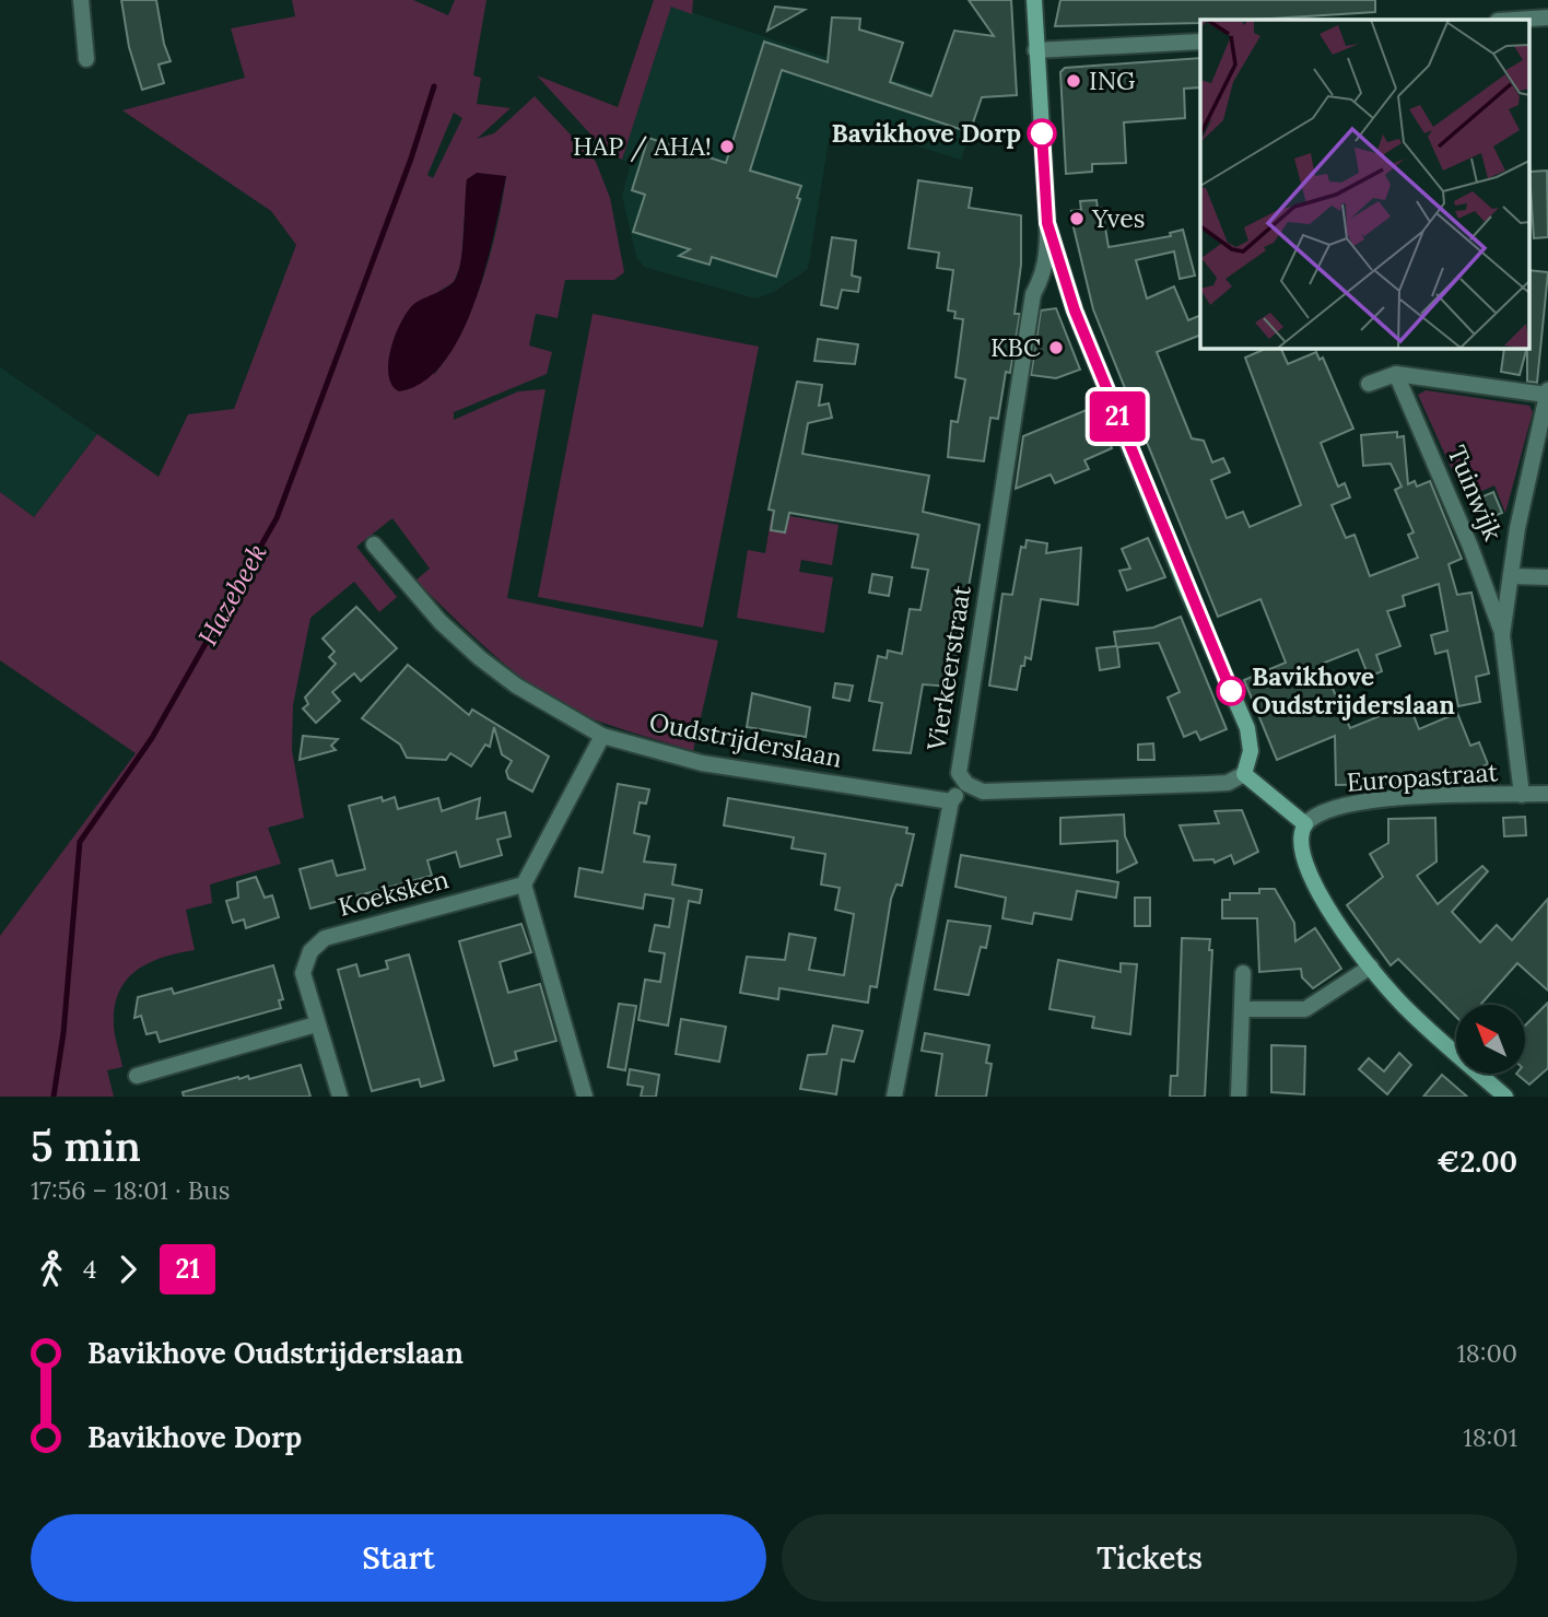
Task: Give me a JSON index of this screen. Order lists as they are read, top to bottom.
{
  "streets": {
    "street": [
      "Tuinwijk",
      "Vierkeerstraat",
      "Oudstrijderslaan",
      "Europastraat",
      "Koeksken"
    ]
  },
  "crossings": [
    ["Tuinwijk", "Europastraat"],
    ["Vierkeerstraat", "Oudstrijderslaan"]
  ],
  "water": ["Hazebeek"],
  "places": [
    "ING",
    "Bavikhove Dorp",
    "HAP / AHA!",
    "Yves",
    "KBC",
    "Bavikhove Oudstrijderslaan"
  ],
  "lines": ["bus line 21"],
  "north": "top left",
  "page": {
    "on_map": "21",
    "heading": ["5 min", "17:56 – 18:01 · Bus", "€2.00"],
    "legs": ["4", "21"],
    "list": [
      {
        "name": "Bavikhove Oudstrijderslaan",
        "value": "18:00"
      },
      {
        "name": "Bavikhove Dorp",
        "value": "18:01"
      }
    ],
    "buttons": ["Start", "Tickets"]
  }
}
